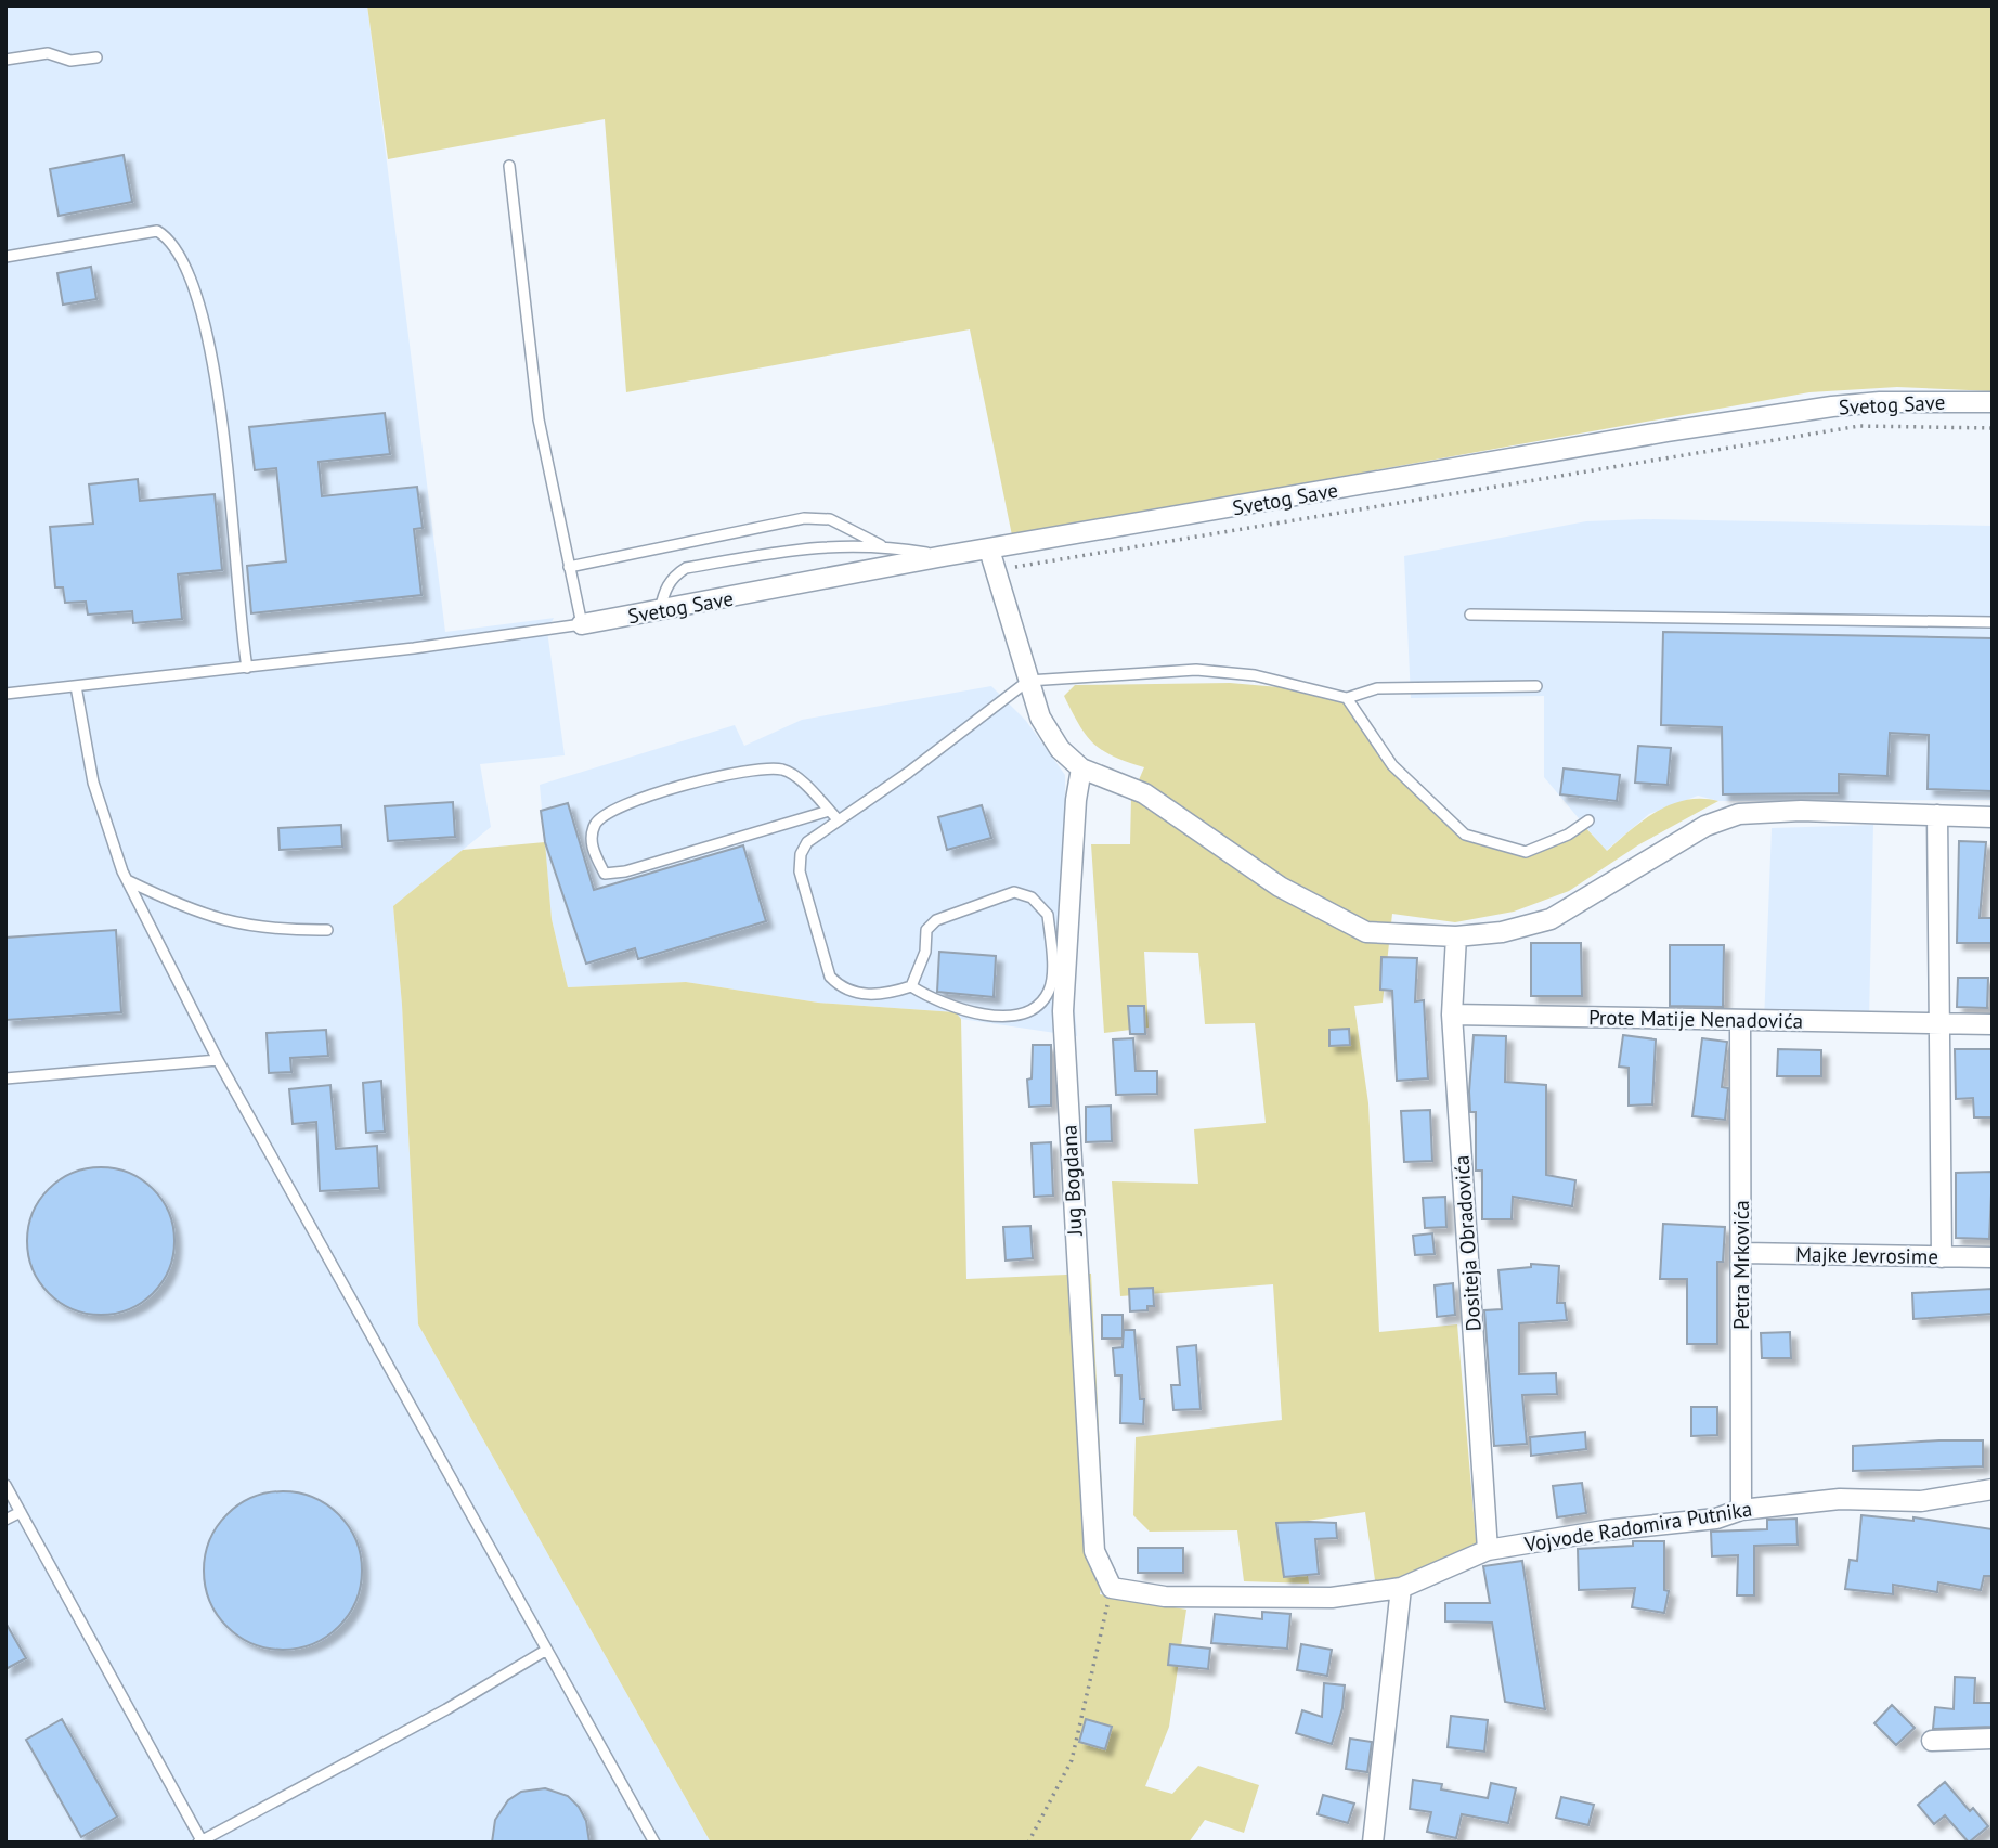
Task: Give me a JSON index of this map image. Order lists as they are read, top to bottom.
{
  "streets": {
    "street": [
      "Svetog Save",
      "Prote Matije Nenadovića",
      "Jug Bogdana",
      "Dositeja Obradovića",
      "Majke Jevrosime",
      "Petra Mrkovića",
      "Vojvode Radomira Putnika"
    ]
  },
  "crossings": [
    ["Prote Matije Nenadovića", "Dositeja Obradovića"],
    ["Prote Matije Nenadovića", "Petra Mrkovića"],
    ["Jug Bogdana", "Vojvode Radomira Putnika"],
    ["Dositeja Obradovića", "Vojvode Radomira Putnika"],
    ["Majke Jevrosime", "Petra Mrkovića"],
    ["Petra Mrkovića", "Vojvode Radomira Putnika"]
  ]
}
